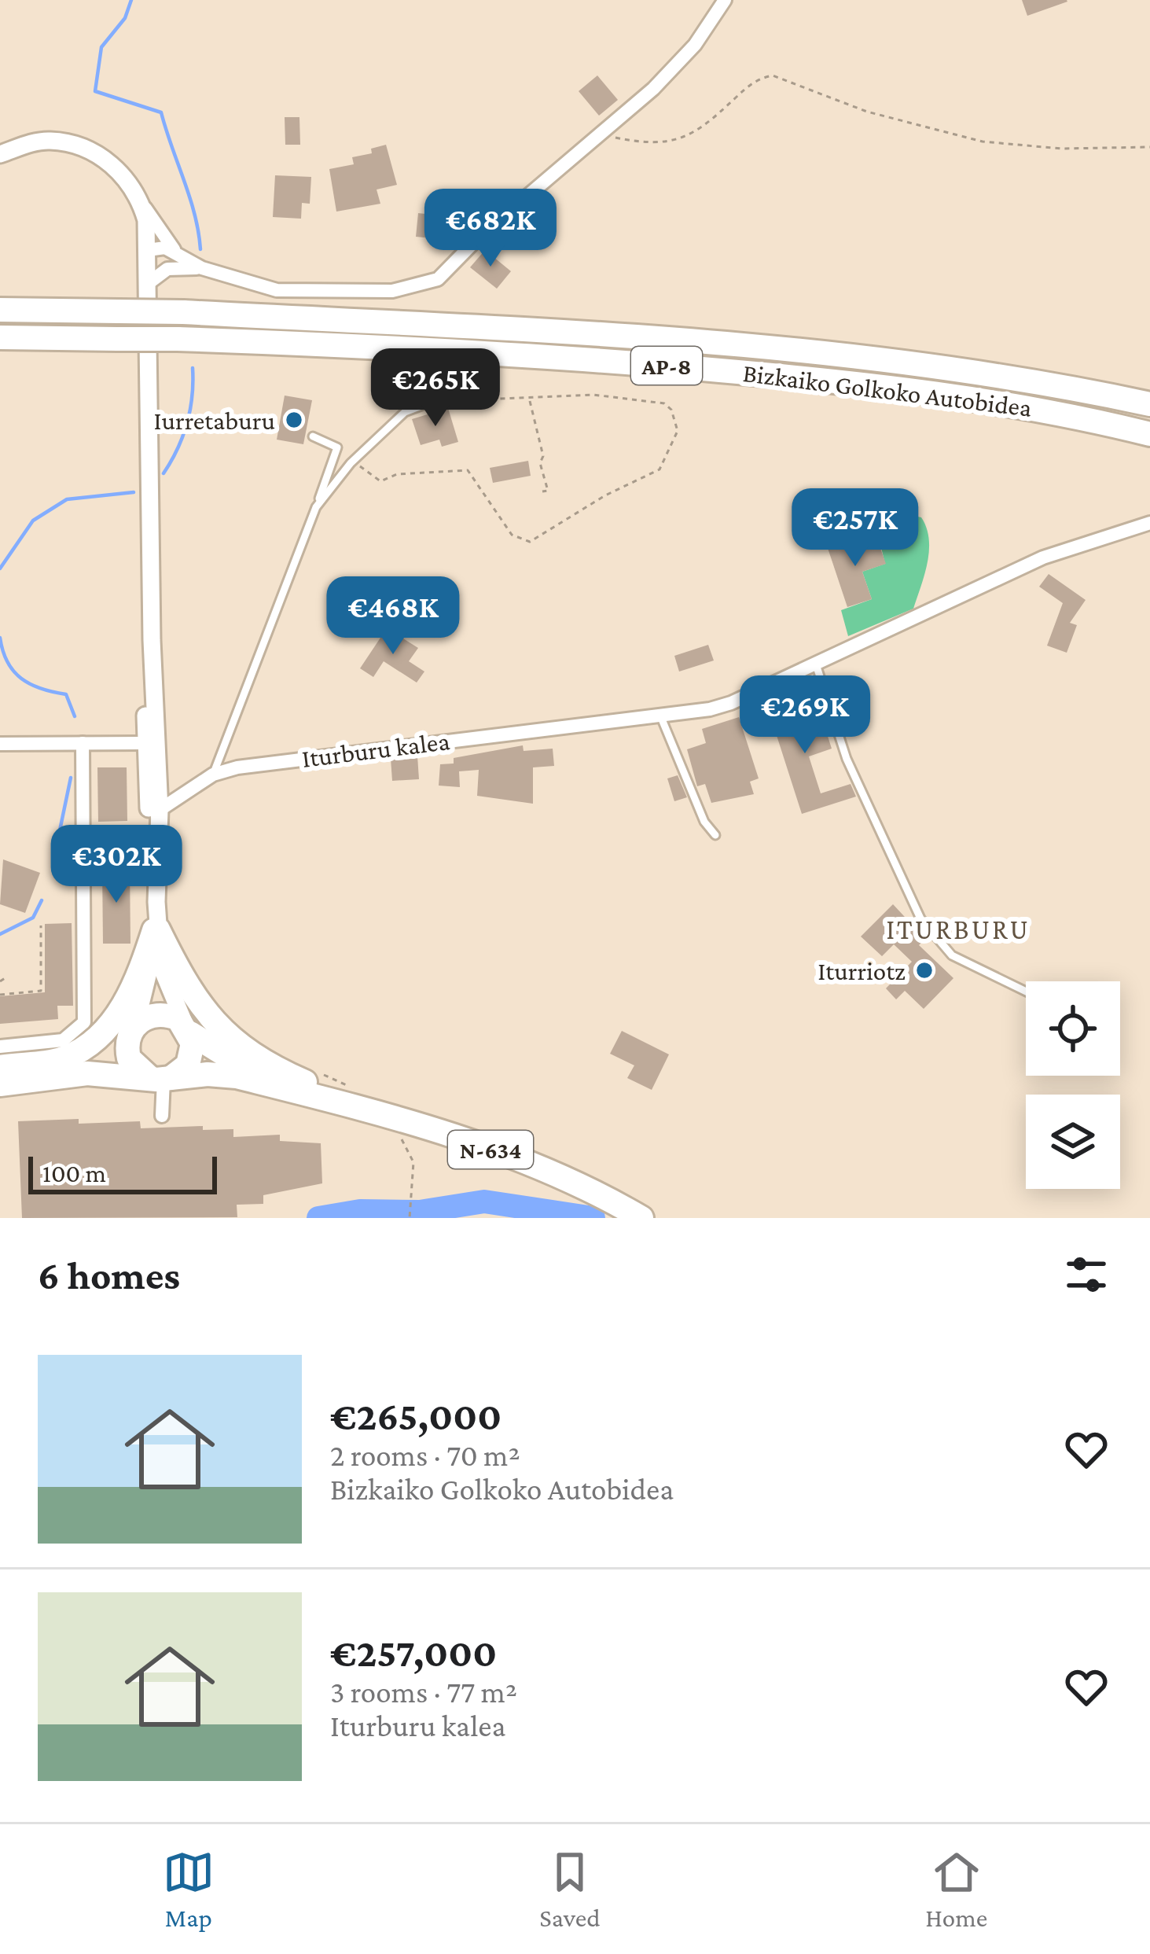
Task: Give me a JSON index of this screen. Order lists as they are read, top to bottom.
{
  "streets": {
    "highway": ["AP-8", "Bizkaiko Golkoko Autobidea", "N-634"],
    "street": ["Iturburu kalea"]
  },
  "districts": ["ITURBURU"],
  "places": ["Iurretaburu", "Iturriotz"],
  "scale_bar": "100 m",
  "page": {
    "price": [
      "€682K",
      "€265K",
      "€257K",
      "€468K",
      "€269K",
      "€302K"
    ],
    "scale": "100 m",
    "heading": "6 homes",
    "list": [
      {
        "name": "€265,000",
        "note": "2 rooms · 70 m² · Bizkaiko Golkoko Autobidea"
      },
      {
        "name": "€257,000",
        "note": "3 rooms · 77 m² · Iturburu kalea"
      }
    ],
    "tabs": ["Map", "Saved", "Home"]
  }
}
